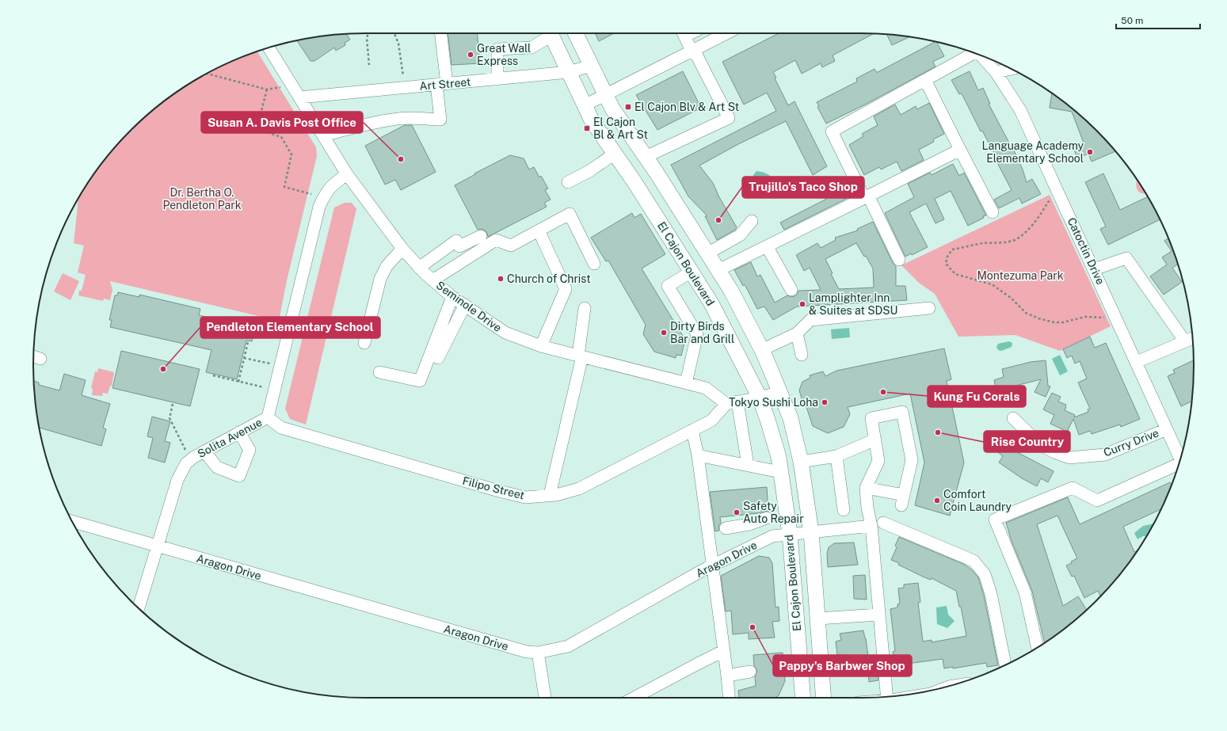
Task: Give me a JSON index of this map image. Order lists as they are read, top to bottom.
{
  "streets": {
    "main road": ["El Cajon Boulevard"],
    "street": [
      "Art Street",
      "Catoctin Drive",
      "Seminole Drive",
      "Solita Avenue",
      "Curry Drive",
      "Filipo Street",
      "Aragon Drive"
    ]
  },
  "crossings": [
    ["Art Street", "El Cajon Boulevard"],
    ["Art Street", "Seminole Drive"],
    ["Catoctin Drive", "Curry Drive"],
    ["El Cajon Boulevard", "Aragon Drive"],
    ["Seminole Drive", "Solita Avenue"],
    ["Seminole Drive", "Filipo Street"],
    ["Solita Avenue", "Filipo Street"],
    ["Solita Avenue", "Aragon Drive"]
  ],
  "parks": ["Dr. Bertha O. Pendleton Park", "Montezuma Park"],
  "places": {
    "other": [
      "Great Wall Express",
      "Language Academy Elementary School",
      "Susan A. Davis Post Office",
      "Trujillo's Taco Shop",
      "Church of Christ",
      "Lamplighter Inn & Suites at SDSU",
      "Dirty Birds Bar and Grill",
      "Pendleton Elementary School",
      "Kung Fu Corals",
      "Tokyo Sushi Loha",
      "Rise Country",
      "Comfort Coin Laundry",
      "Safety Auto Repair",
      "Pappy's Barbwer Shop"
    ],
    "transit": ["El Cajon Blv & Art St", "El Cajon Bl & Art St"]
  },
  "scale_bar": "50 m"
}
